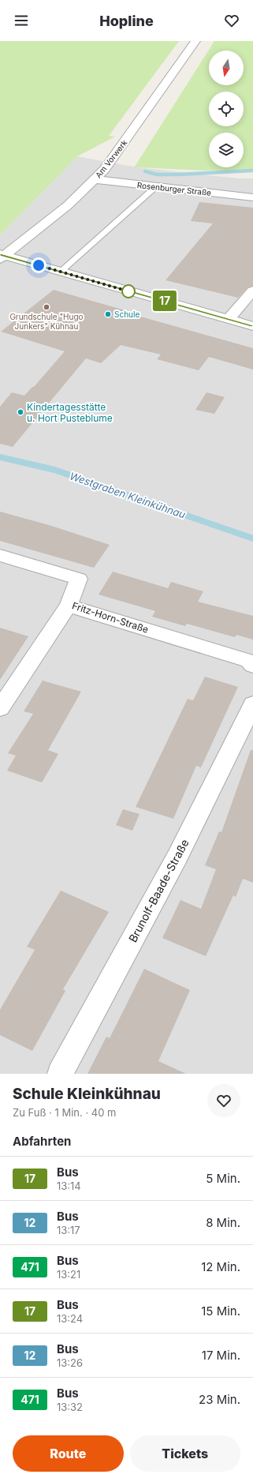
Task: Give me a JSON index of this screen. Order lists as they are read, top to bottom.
{
  "streets": {
    "street": [
      "Am Vorwerk",
      "Rosenburger Straße",
      "Fritz-Horn-Straße",
      "Brunolf-Baade-Straße"
    ]
  },
  "crossings": [
    ["Am Vorwerk", "Rosenburger Straße"]
  ],
  "water": ["Westgraben Kleinkühnau"],
  "places": ["Grundschule \"Hugo Junkers\" Kühnau", "Schule", "Kindertagesstätte u. Hort Pusteblume"],
  "lines": ["bus line 17"],
  "north": "bottom",
  "page": {
    "header": "Hopline",
    "on_map": "17",
    "heading": [
      ["Schule Kleinkühnau", "Zu Fuß · 1 Min. · 40 m"],
      "Abfahrten"
    ],
    "list": [
      {
        "mark": "17",
        "name": "Bus",
        "note": "13:14",
        "value": "5 Min."
      },
      {
        "mark": "12",
        "name": "Bus",
        "note": "13:17",
        "value": "8 Min."
      },
      {
        "mark": "471",
        "name": "Bus",
        "note": "13:21",
        "value": "12 Min."
      },
      {
        "mark": "17",
        "name": "Bus",
        "note": "13:24",
        "value": "15 Min."
      },
      {
        "mark": "12",
        "name": "Bus",
        "note": "13:26",
        "value": "17 Min."
      },
      {
        "mark": "471",
        "name": "Bus",
        "note": "13:32",
        "value": "23 Min."
      }
    ],
    "buttons": ["Route", "Tickets"]
  }
}
